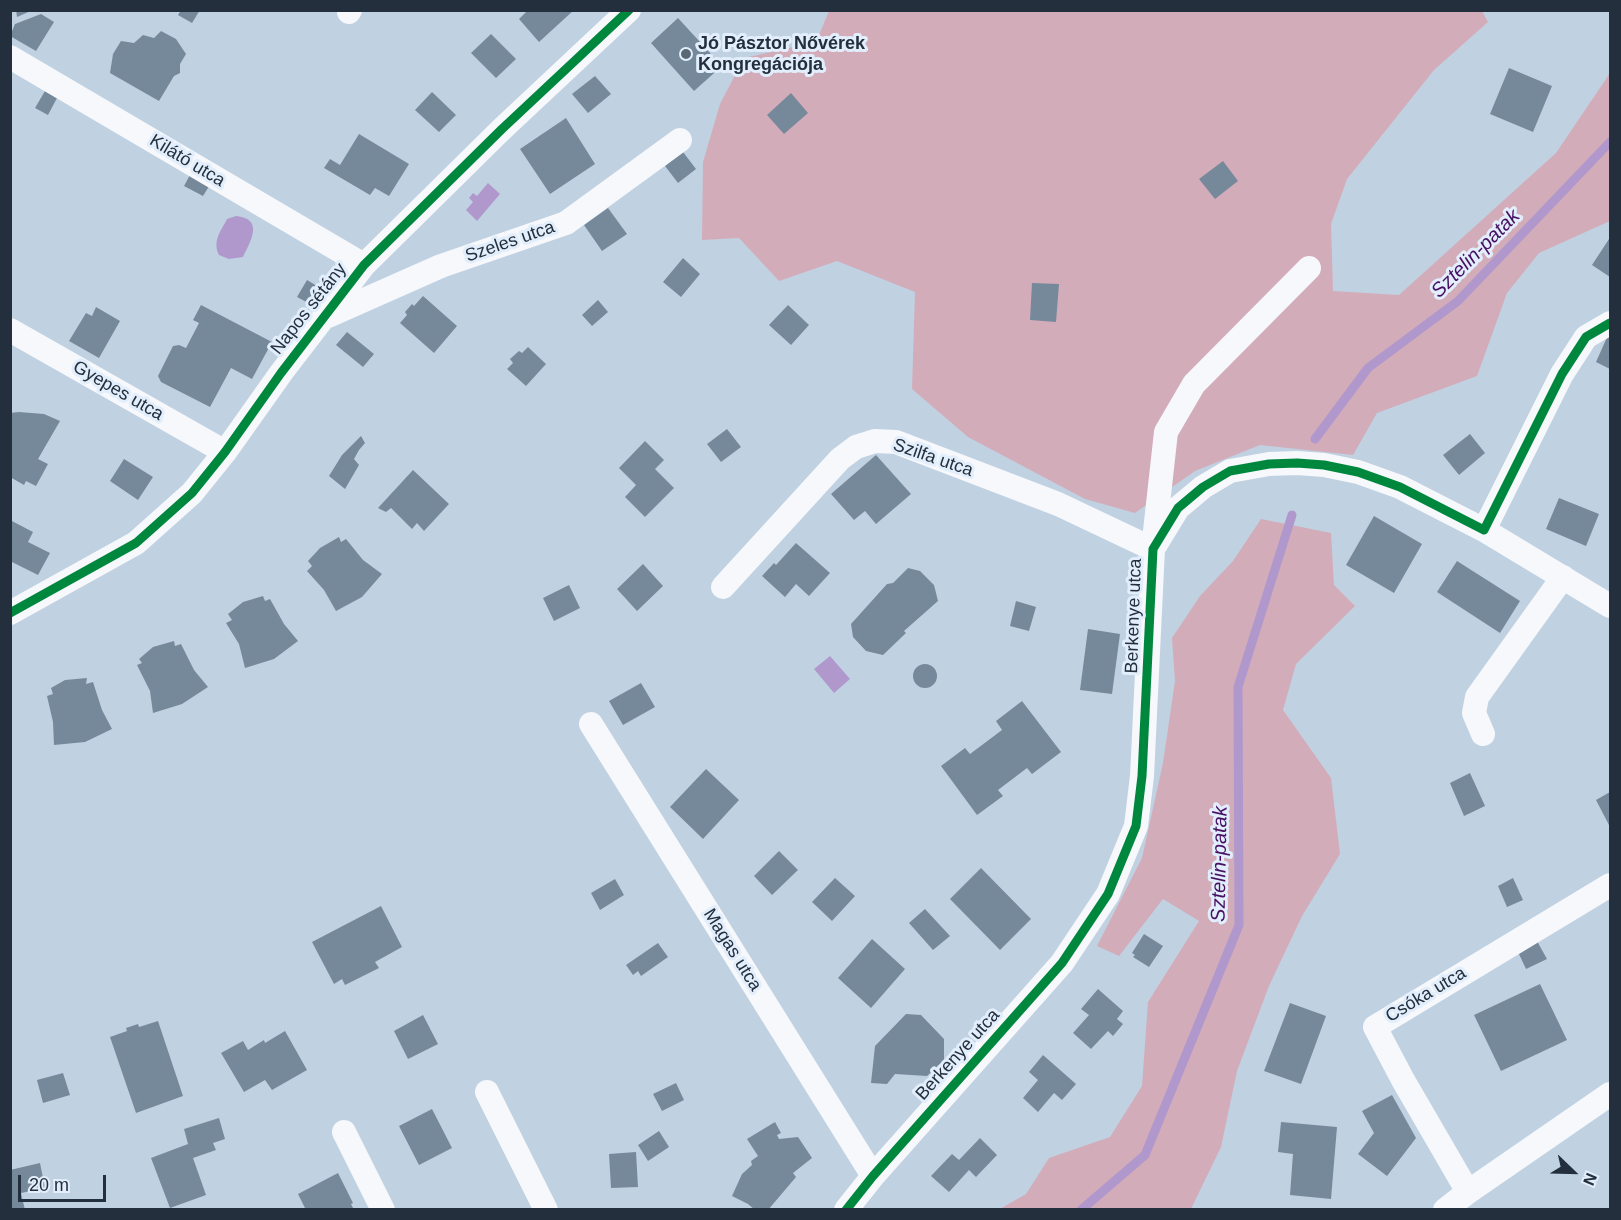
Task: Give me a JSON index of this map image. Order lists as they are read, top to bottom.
{
  "streets": {
    "street": [
      "Kilátó utca",
      "Szeles utca",
      "Napos sétány",
      "Gyepes utca",
      "Szilfa utca",
      "Berkenye utca",
      "Magas utca",
      "Csóka utca"
    ]
  },
  "crossings": [
    ["Kilátó utca", "Napos sétány"],
    ["Szeles utca", "Napos sétány"],
    ["Napos sétány", "Gyepes utca"],
    ["Szilfa utca", "Berkenye utca"],
    ["Berkenye utca", "Magas utca"]
  ],
  "water": ["Sztelin-patak"],
  "places": ["Jó Pásztor Nővérek Kongregációja"],
  "scale_bar": "20 m",
  "north": "bottom right"
}
